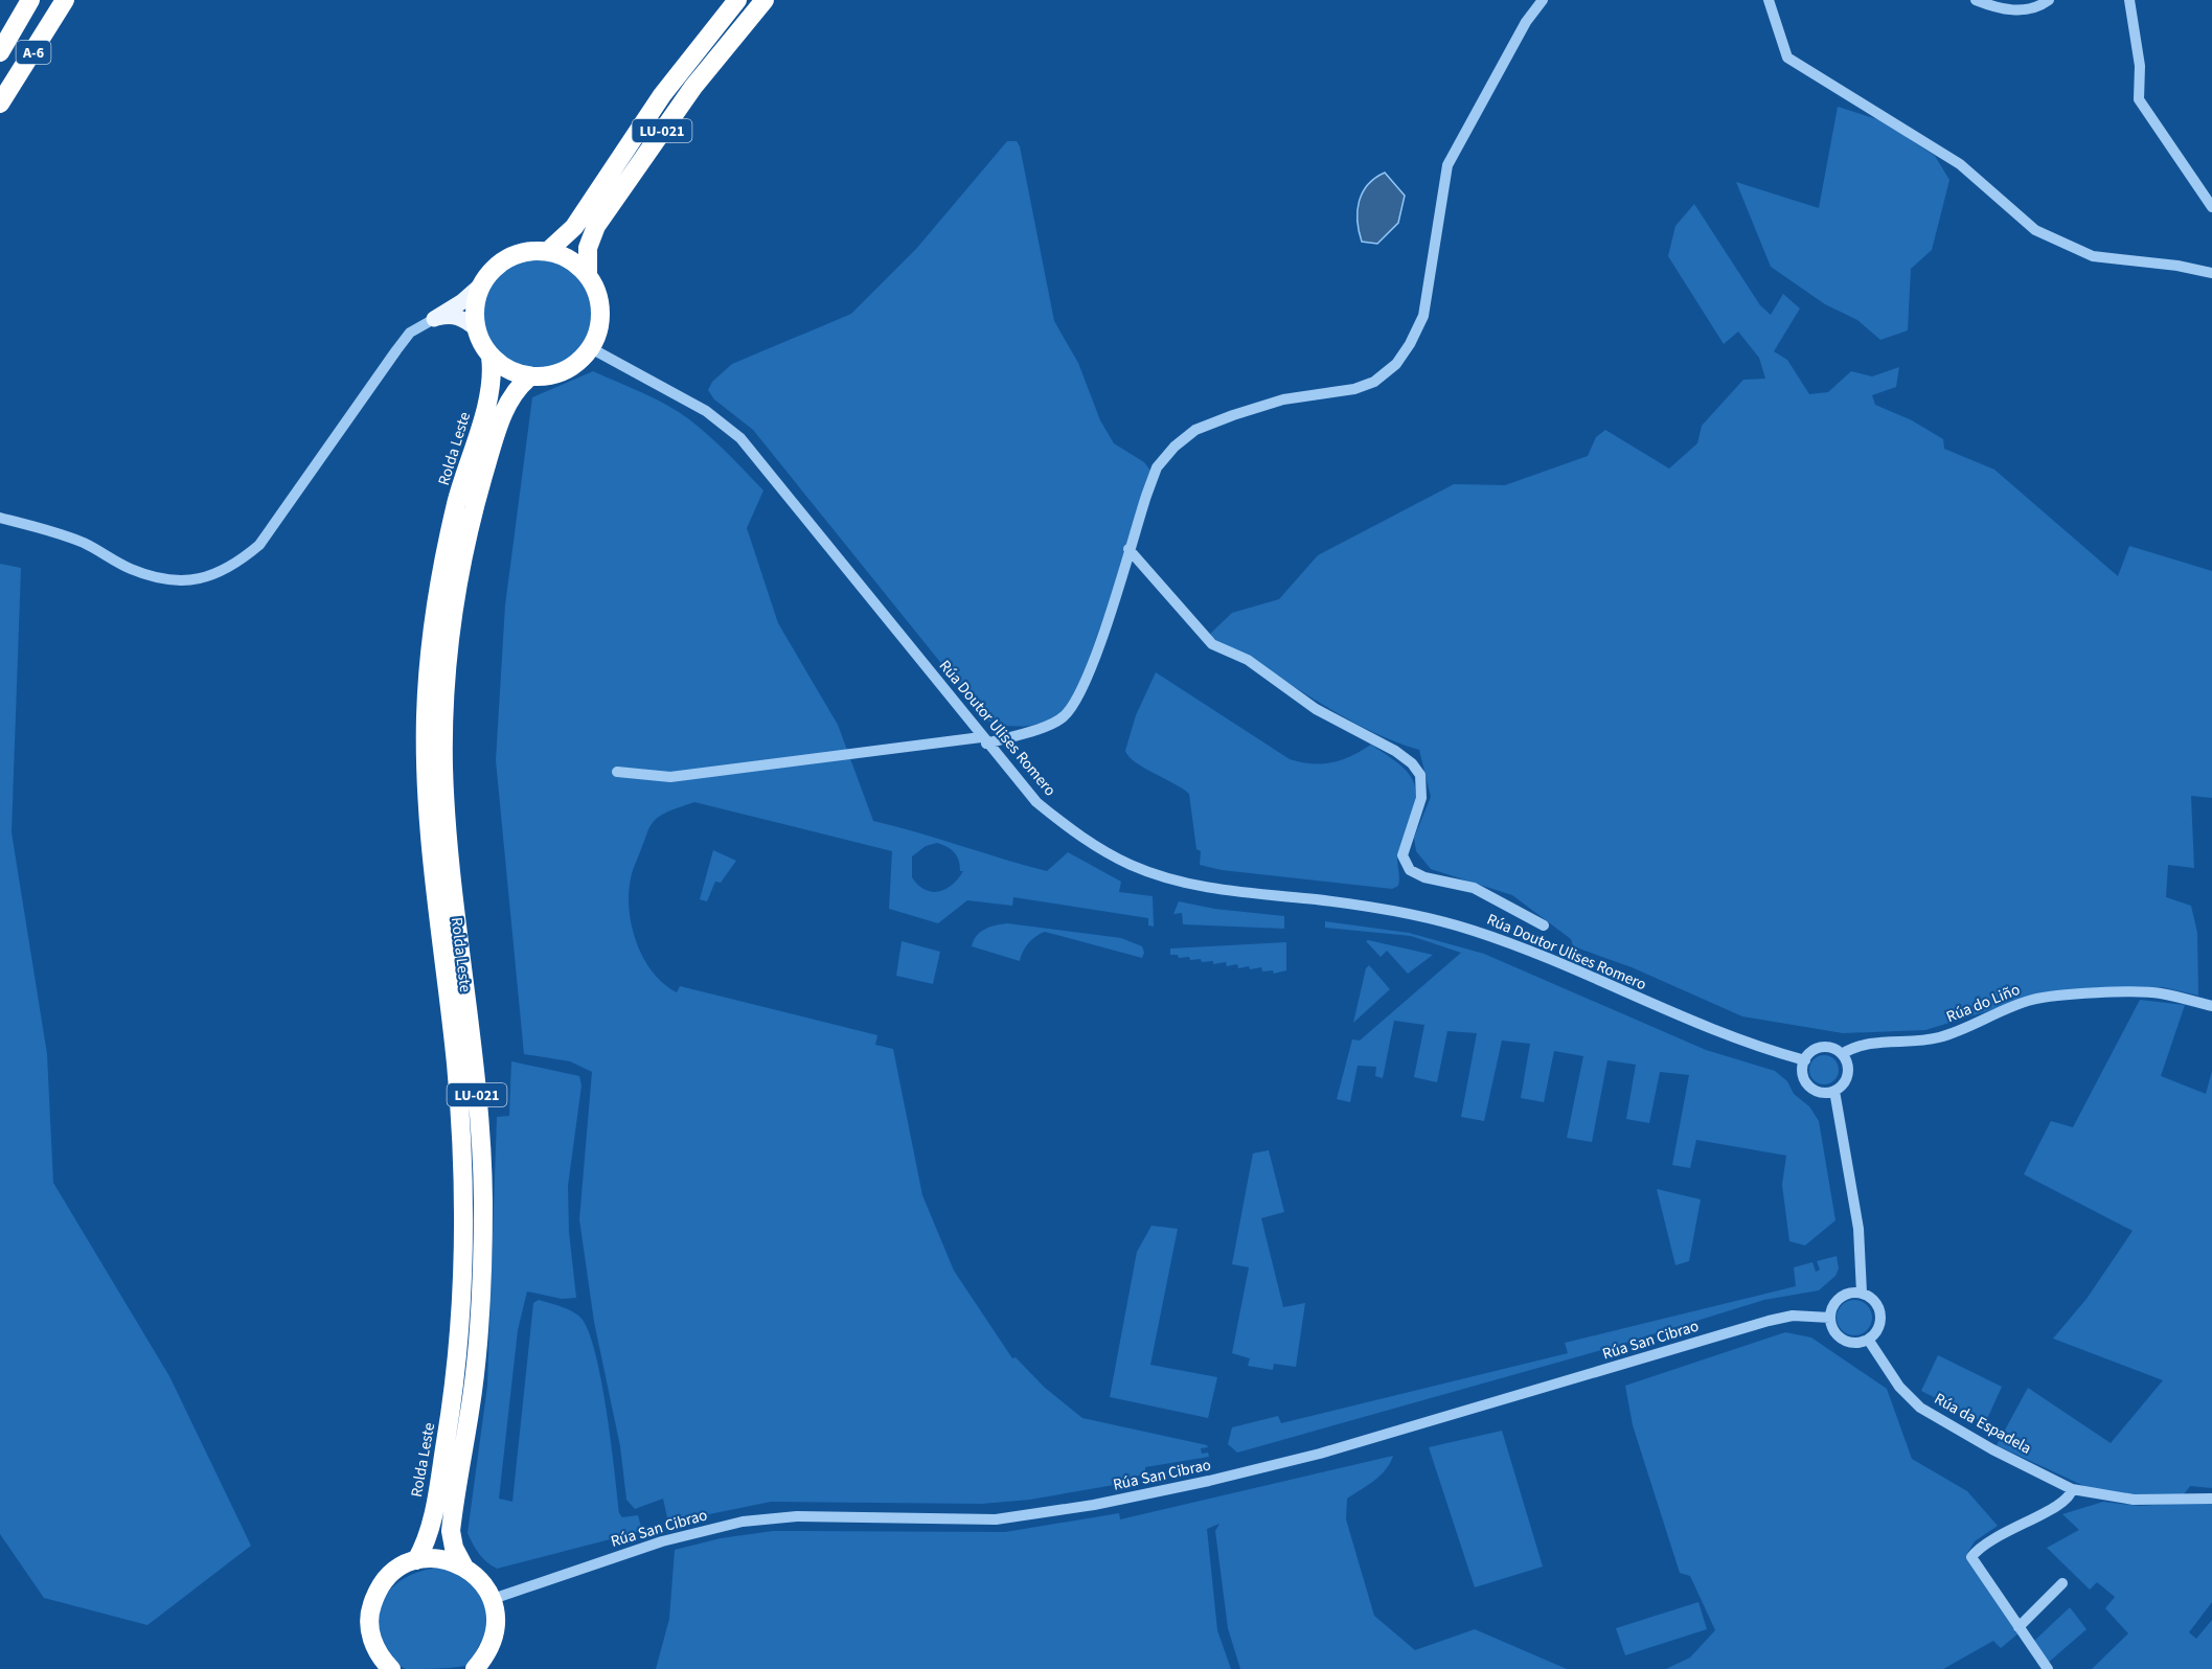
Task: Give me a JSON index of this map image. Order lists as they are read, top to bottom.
{
  "streets": {
    "highway": ["A-6", "LU-021", "Rolda Leste"],
    "street": [
      "Rúa Doutor Ulises Romero",
      "Rúa do Liño",
      "Rúa San Cibrao",
      "Rúa da Espadela"
    ]
  },
  "crossings": [
    ["LU-021", "Rolda Leste"],
    ["LU-021", "Rúa Doutor Ulises Romero"],
    ["Rolda Leste", "Rúa Doutor Ulises Romero"],
    ["Rolda Leste", "Rúa San Cibrao"],
    ["Rúa Doutor Ulises Romero", "Rúa do Liño"],
    ["Rúa San Cibrao", "Rúa da Espadela"]
  ]
}
